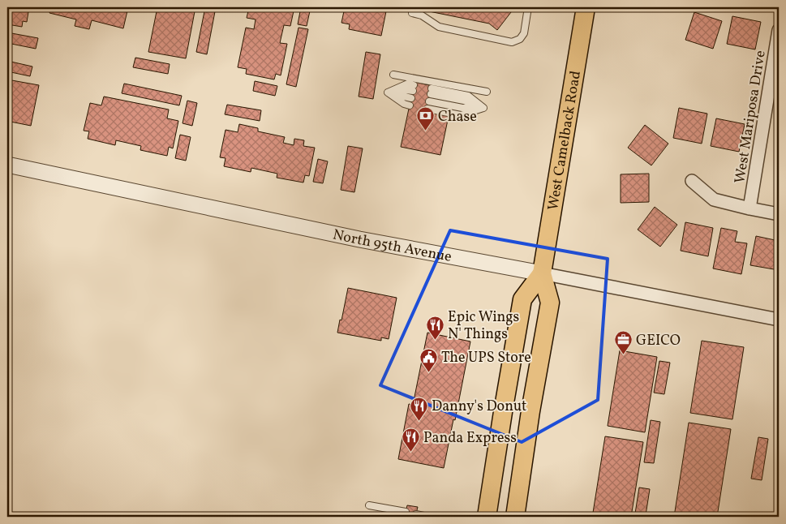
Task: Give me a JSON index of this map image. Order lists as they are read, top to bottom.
{
  "streets": {
    "main road": ["West Camelback Road"],
    "street": ["West Mariposa Drive", "North 95th Avenue"]
  },
  "crossings": [
    ["West Camelback Road", "North 95th Avenue"]
  ],
  "places": {
    "bank": ["Chase"],
    "restaurant": ["Epic Wings N' Things", "Danny's Donut", "Panda Express"],
    "office": ["GEICO"],
    "public building": ["The UPS Store"]
  }
}
